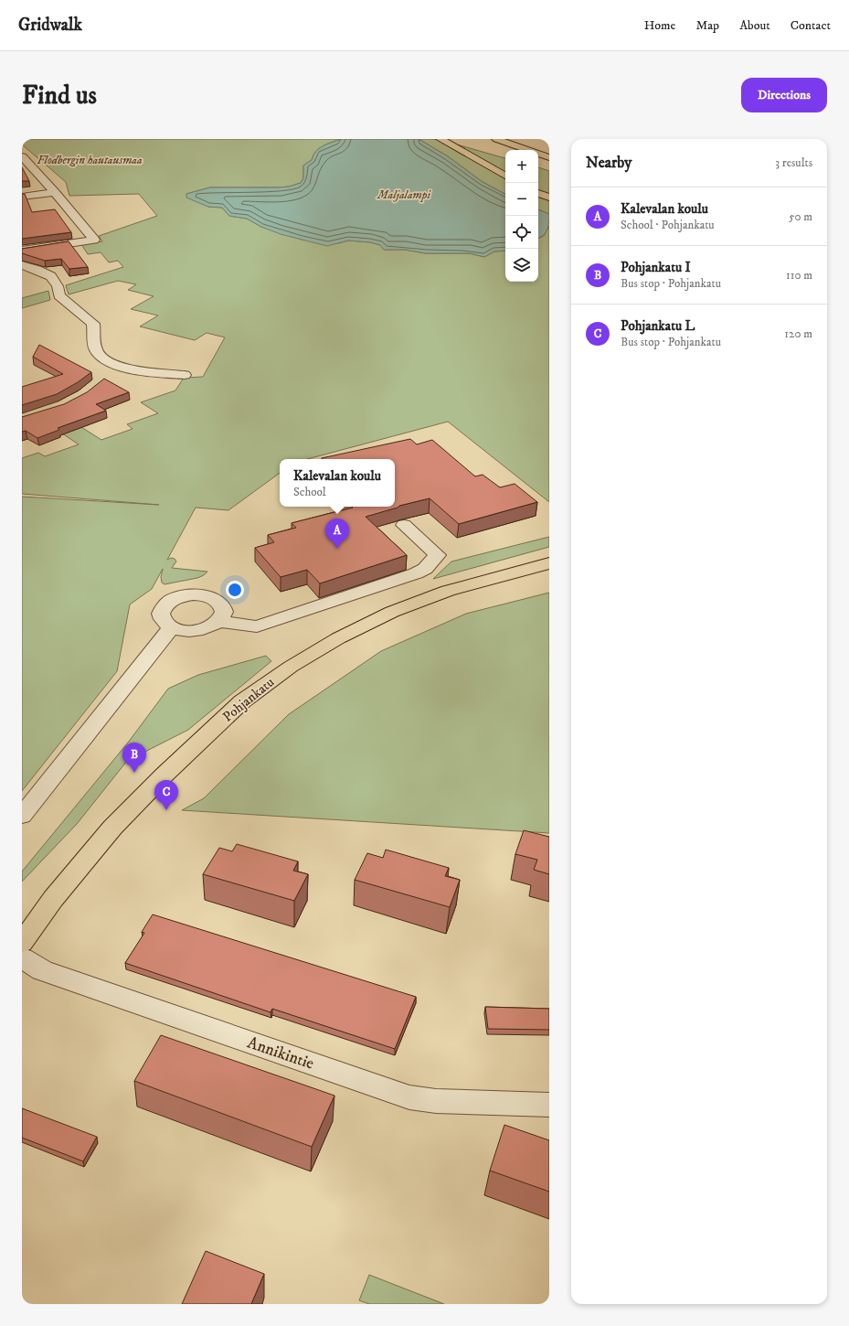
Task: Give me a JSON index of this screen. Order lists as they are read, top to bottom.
{
  "streets": {
    "main road": ["Pohjankatu"],
    "street": ["Annikintie"]
  },
  "water": ["Maljalampi"],
  "parks": ["Flodbergin hautausmaa"],
  "page": {
    "header": "Gridwalk",
    "nav": [
      "Home",
      "Map",
      "About",
      "Contact"
    ],
    "buttons": "Directions",
    "title": "Find us",
    "heading": ["Nearby", "3 results"],
    "map_buttons": ["+", "−"],
    "list": [
      {
        "mark": "A",
        "name": "Kalevalan koulu",
        "note": "School · Pohjankatu",
        "value": "50 m"
      },
      {
        "mark": "B",
        "name": "Pohjankatu I",
        "note": "Bus stop · Pohjankatu",
        "value": "110 m"
      },
      {
        "mark": "C",
        "name": "Pohjankatu L",
        "note": "Bus stop · Pohjankatu",
        "value": "120 m"
      }
    ],
    "popup": ["Kalevalan koulu", "School"],
    "pins": ["A", "B", "C"]
  }
}
